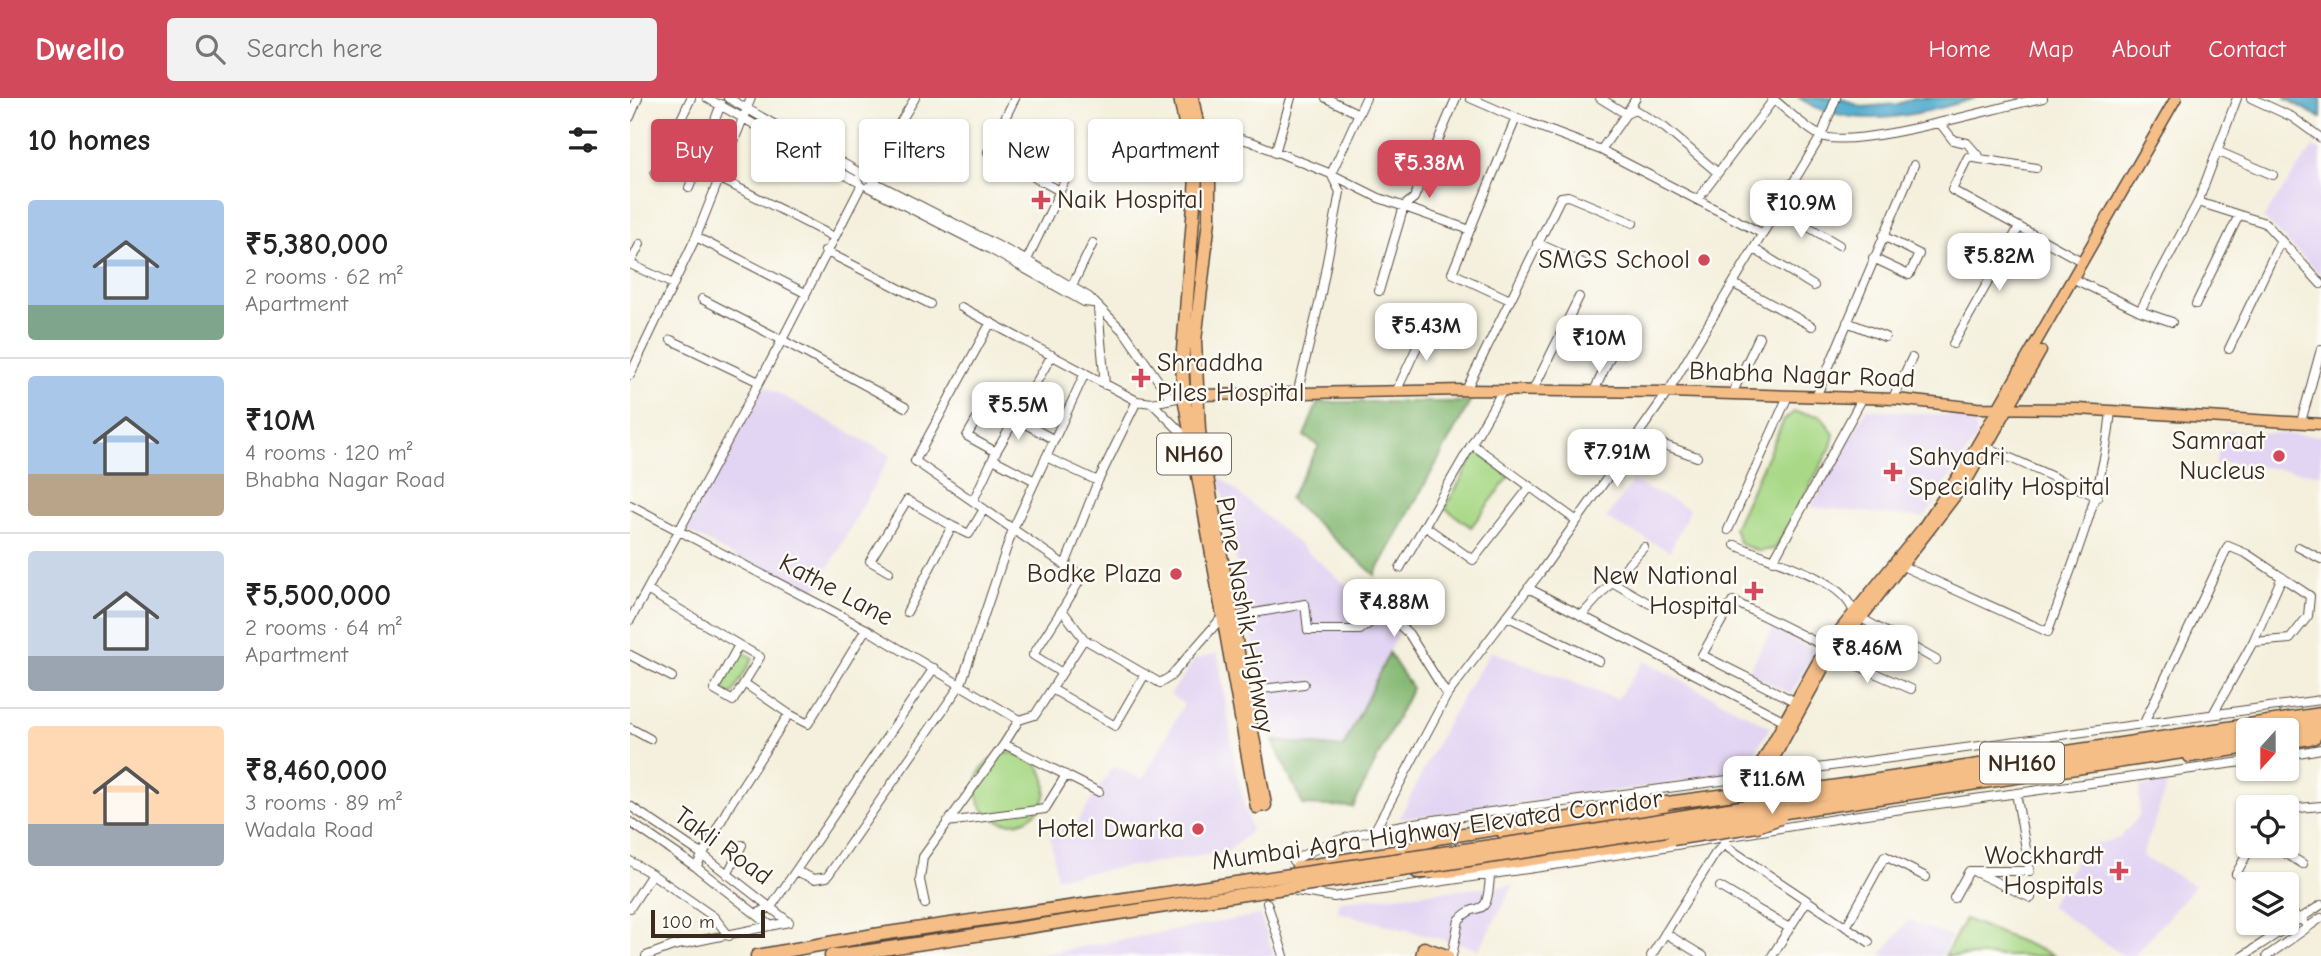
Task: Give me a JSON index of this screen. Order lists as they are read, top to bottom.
{
  "streets": {
    "highway": [
      "NH60",
      "Pune Nashik Highway",
      "NH160",
      "Mumbai Agra Highway Elevated Corridor"
    ],
    "main road": ["Bhabha Nagar Road"],
    "street": ["Kathe Lane", "Takli Road"]
  },
  "crossings": [
    ["Bhabha Nagar Road", "NH60"],
    ["Bhabha Nagar Road", "Pune Nashik Highway"],
    ["NH60", "Pune Nashik Highway"]
  ],
  "places": {
    "health": [
      "Naik Hospital",
      "Shraddha Piles Hospital",
      "Sahyadri Speciality Hospital",
      "New National Hospital",
      "Wockhardt Hospitals"
    ],
    "other": [
      "SMGS School",
      "Samraat Nucleus",
      "Bodke Plaza",
      "Hotel Dwarka"
    ]
  },
  "scale_bar": "100 m",
  "north": "bottom",
  "page": {
    "header": "Dwello",
    "search": "Search here",
    "nav": [
      "Home",
      "Map",
      "About",
      "Contact"
    ],
    "heading": "10 homes",
    "chip": [
      "Buy",
      "Rent",
      "Filters",
      "New",
      "Apartment"
    ],
    "price": [
      "₹5.38M",
      "₹10.9M",
      "₹5.82M",
      "₹5.43M",
      "₹10M",
      "₹5.5M",
      "₹7.91M",
      "₹4.88M",
      "₹8.46M",
      "₹11.6M"
    ],
    "list": [
      {
        "name": "₹5,380,000",
        "note": "2 rooms · 62 m² · Apartment"
      },
      {
        "name": "₹10M",
        "note": "4 rooms · 120 m² · Bhabha Nagar Road"
      },
      {
        "name": "₹5,500,000",
        "note": "2 rooms · 64 m² · Apartment"
      },
      {
        "name": "₹8,460,000",
        "note": "3 rooms · 89 m² · Wadala Road"
      }
    ],
    "scale": "100 m"
  }
}
